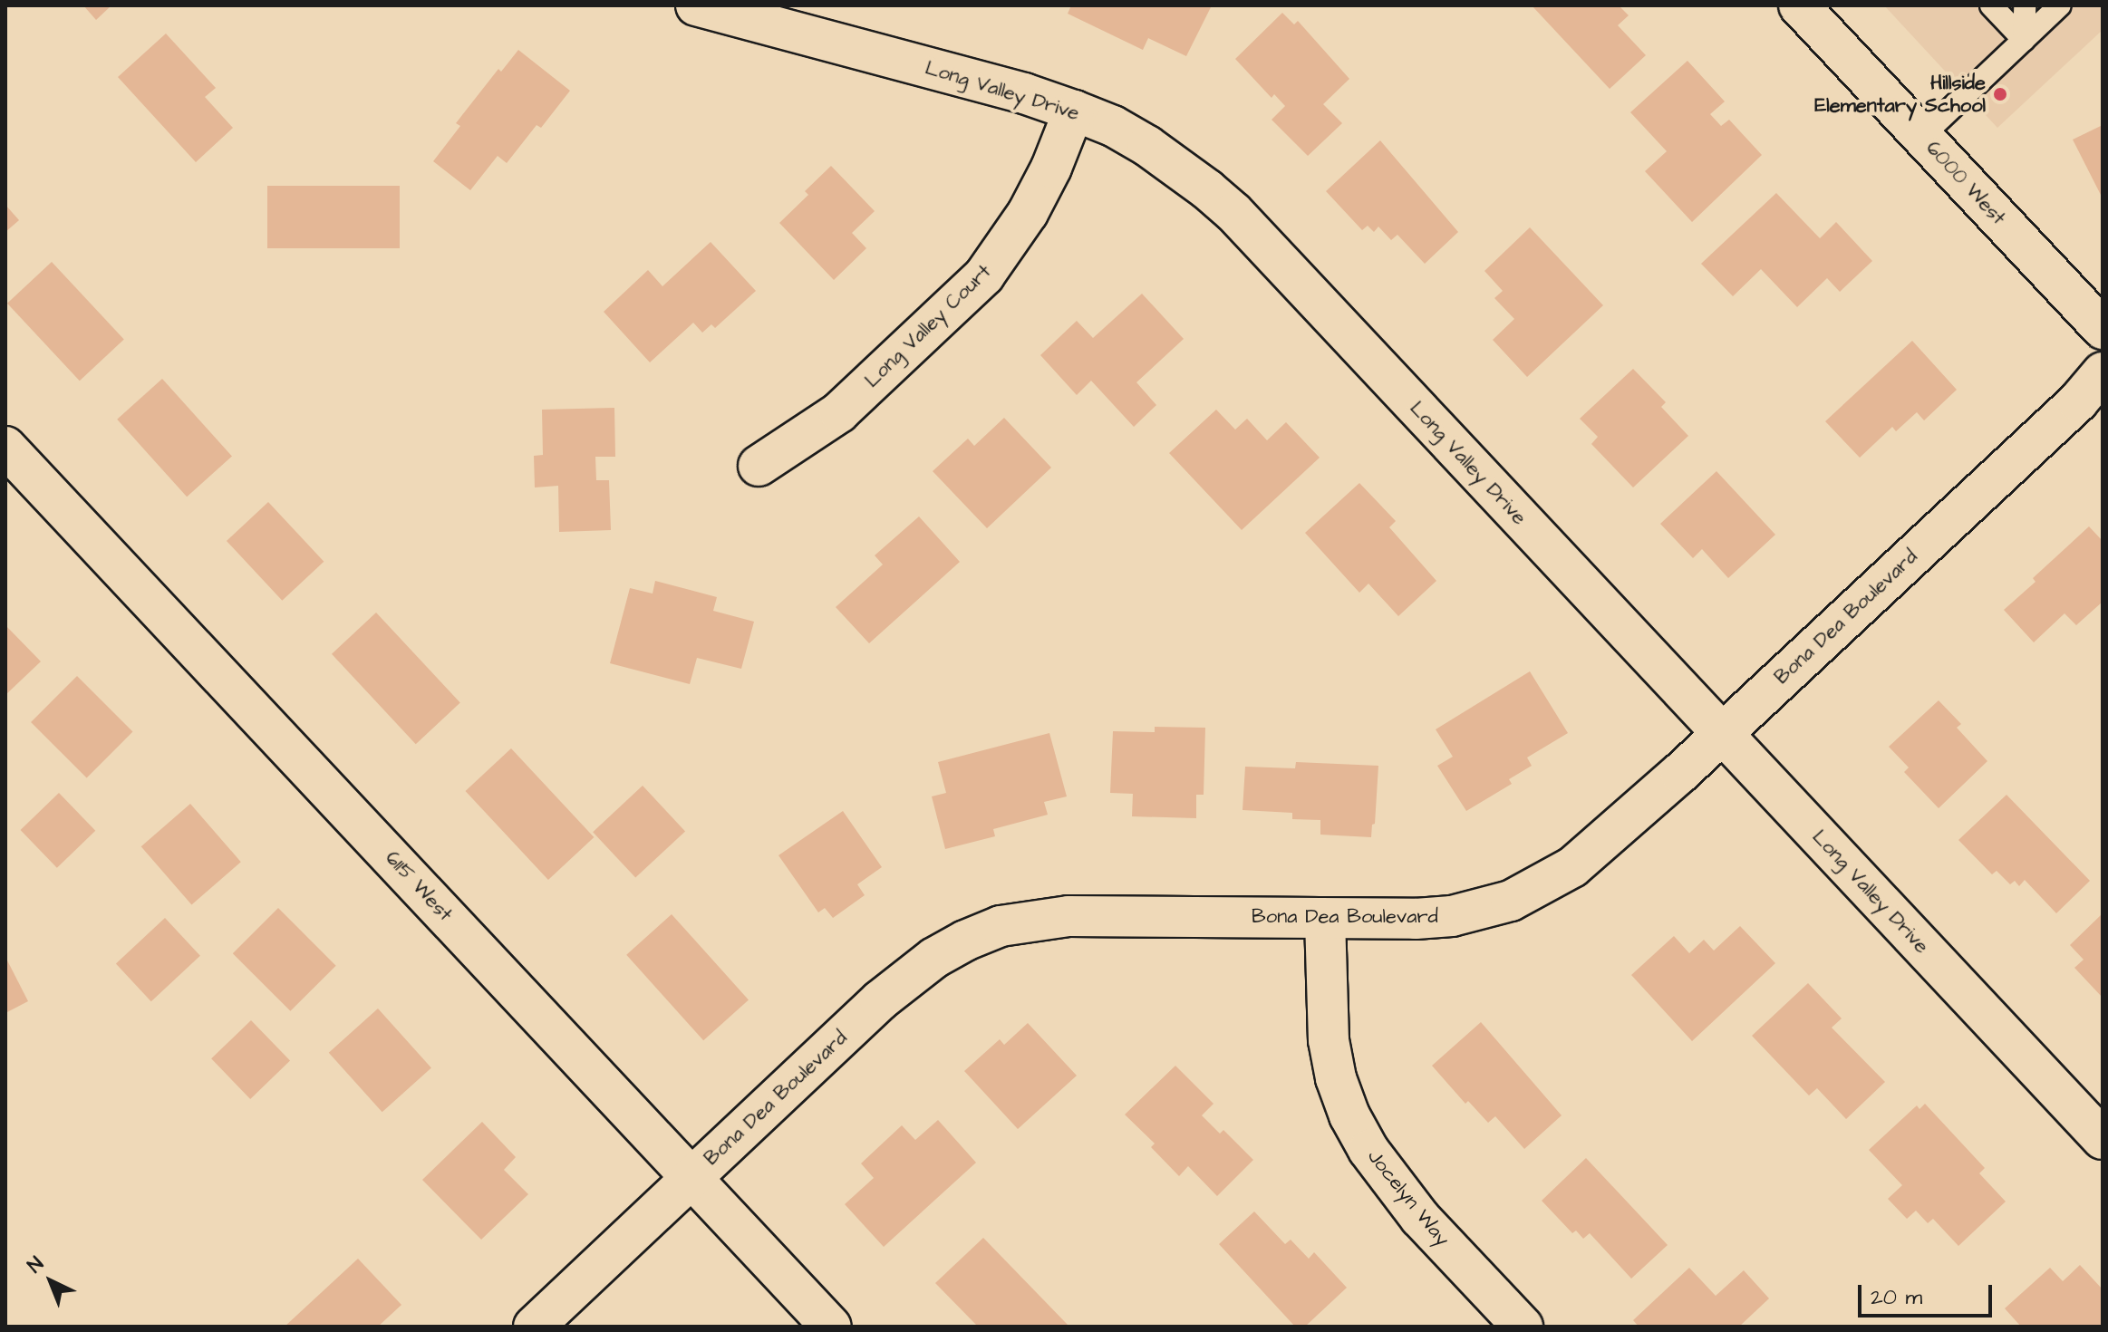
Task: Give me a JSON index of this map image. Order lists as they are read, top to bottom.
{
  "streets": {
    "street": [
      "Long Valley Drive",
      "6000 West",
      "Long Valley Court",
      "Bona Dea Boulevard",
      "6115 West",
      "Jocelyn Way"
    ]
  },
  "crossings": [
    ["Long Valley Drive", "Long Valley Court"],
    ["Long Valley Drive", "Bona Dea Boulevard"],
    ["Bona Dea Boulevard", "6115 West"],
    ["Bona Dea Boulevard", "Jocelyn Way"]
  ],
  "places": ["Hillside Elementary School"],
  "scale_bar": "20 m",
  "north": "top left"
}
